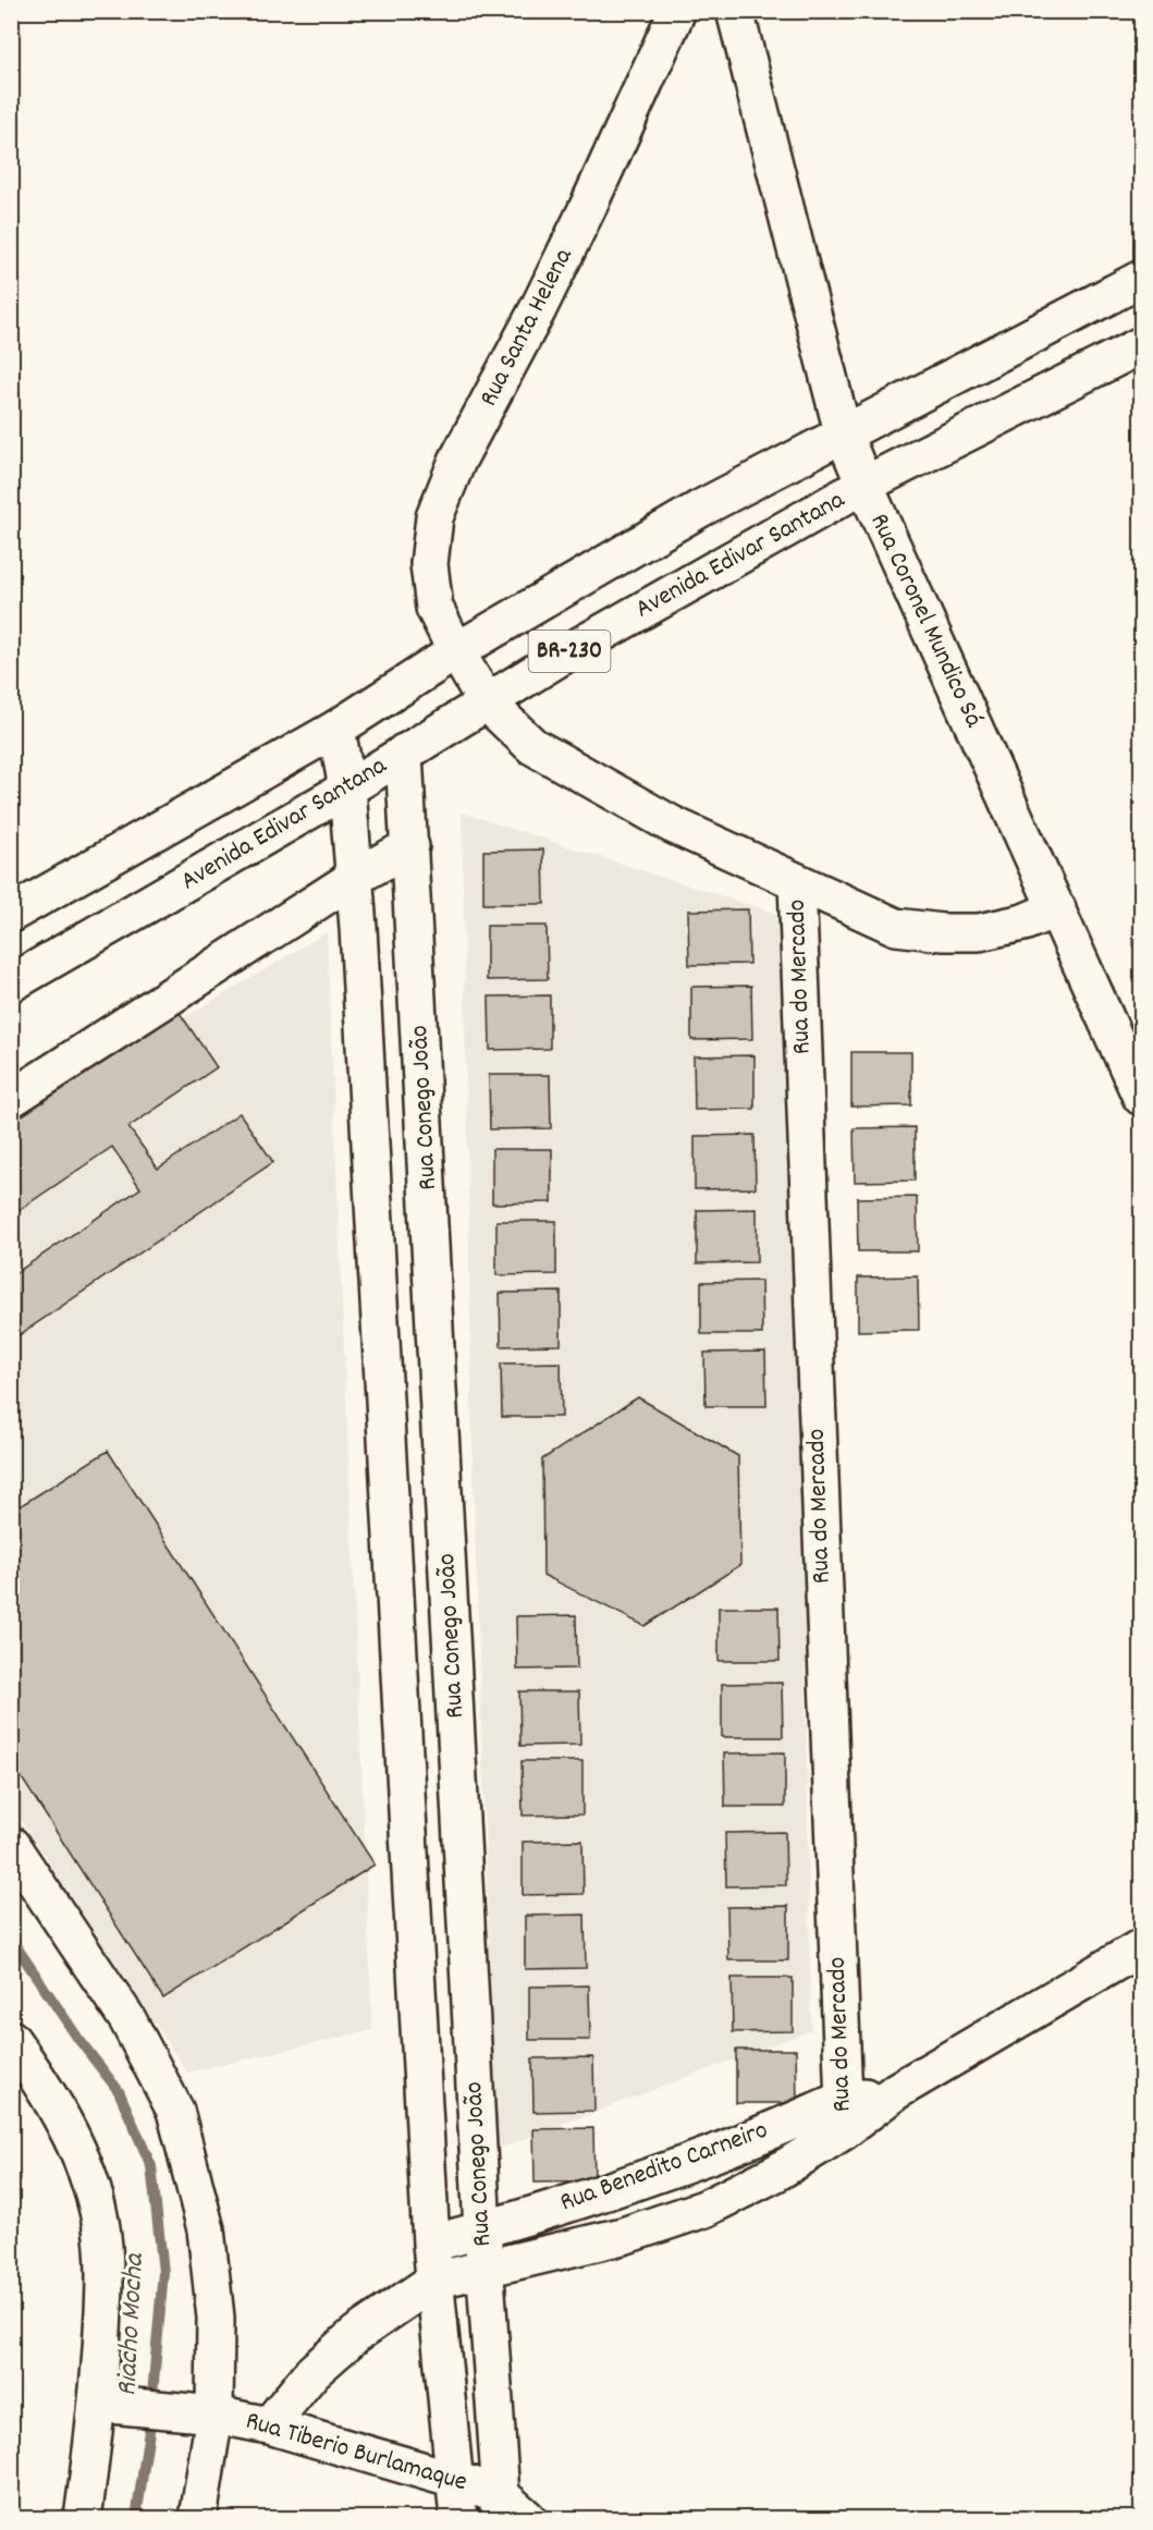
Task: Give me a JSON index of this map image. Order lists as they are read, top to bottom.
{
  "streets": {
    "main road": [
      "Rua Santa Helena",
      "Avenida Edivar Santana",
      "Rua Coronel Mundico Sá",
      "BR-230",
      "Rua do Mercado",
      "Rua Conego João",
      "Rua Benedito Carneiro",
      "Rua Tiberio Burlamaque"
    ]
  },
  "crossings": [
    ["Rua Santa Helena", "Avenida Edivar Santana"],
    ["Rua Santa Helena", "Rua Coronel Mundico Sá"],
    ["Rua Santa Helena", "BR-230"],
    ["Rua Santa Helena", "Rua do Mercado"],
    ["Avenida Edivar Santana", "Rua Coronel Mundico Sá"],
    ["Avenida Edivar Santana", "Rua Conego João"],
    ["Rua Coronel Mundico Sá", "BR-230"],
    ["Rua do Mercado", "Rua Benedito Carneiro"],
    ["Rua Conego João", "Rua Benedito Carneiro"],
    ["Rua Conego João", "Rua Tiberio Burlamaque"],
    ["Rua Benedito Carneiro", "Rua Tiberio Burlamaque"]
  ],
  "water": ["Riacho Mocha"]
}
